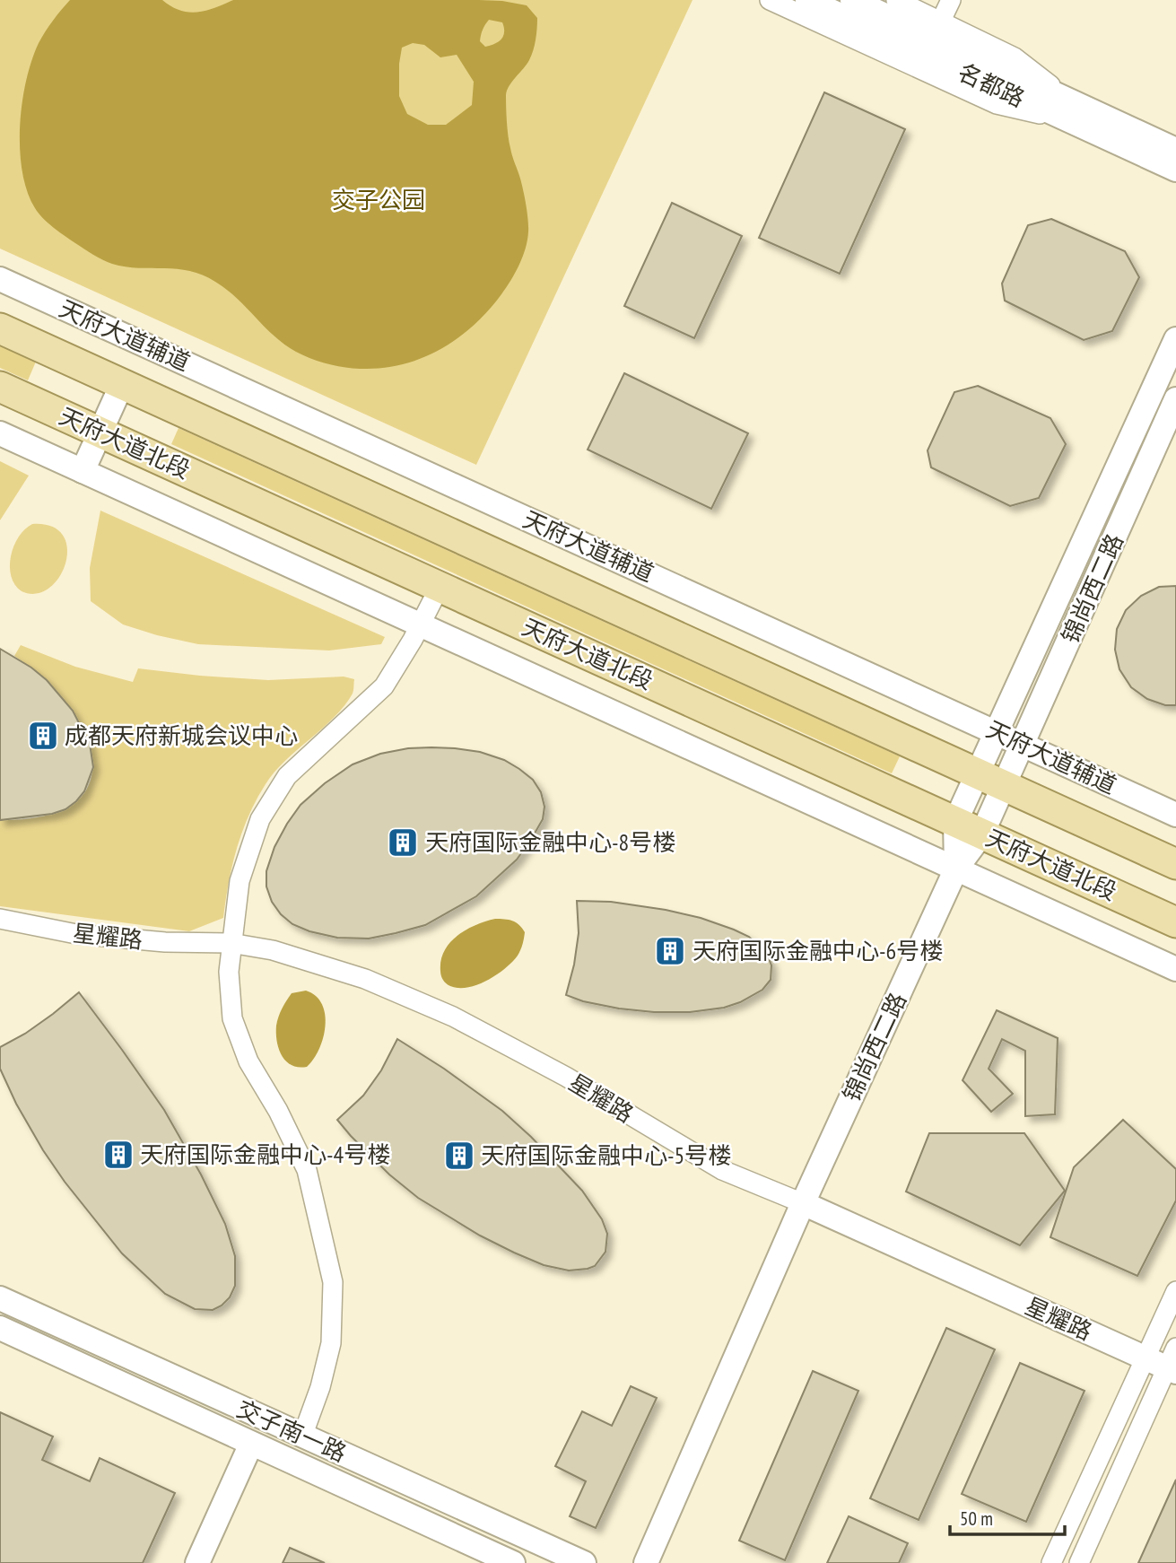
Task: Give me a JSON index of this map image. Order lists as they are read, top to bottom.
{
  "streets": {
    "main road": ["天府大道北段"],
    "street": [
      "名都路",
      "天府大道辅道",
      "锦尚西二路",
      "星耀路",
      "交子南一路"
    ]
  },
  "crossings": [
    ["天府大道辅道", "锦尚西二路"],
    ["天府大道北段", "锦尚西二路"],
    ["锦尚西二路", "星耀路"]
  ],
  "parks": ["交子公园"],
  "places": {
    "building": [
      "成都天府新城会议中心",
      "天府国际金融中心-8号楼",
      "天府国际金融中心-6号楼",
      "天府国际金融中心-4号楼",
      "天府国际金融中心-5号楼"
    ]
  },
  "scale_bar": "50 m"
}
